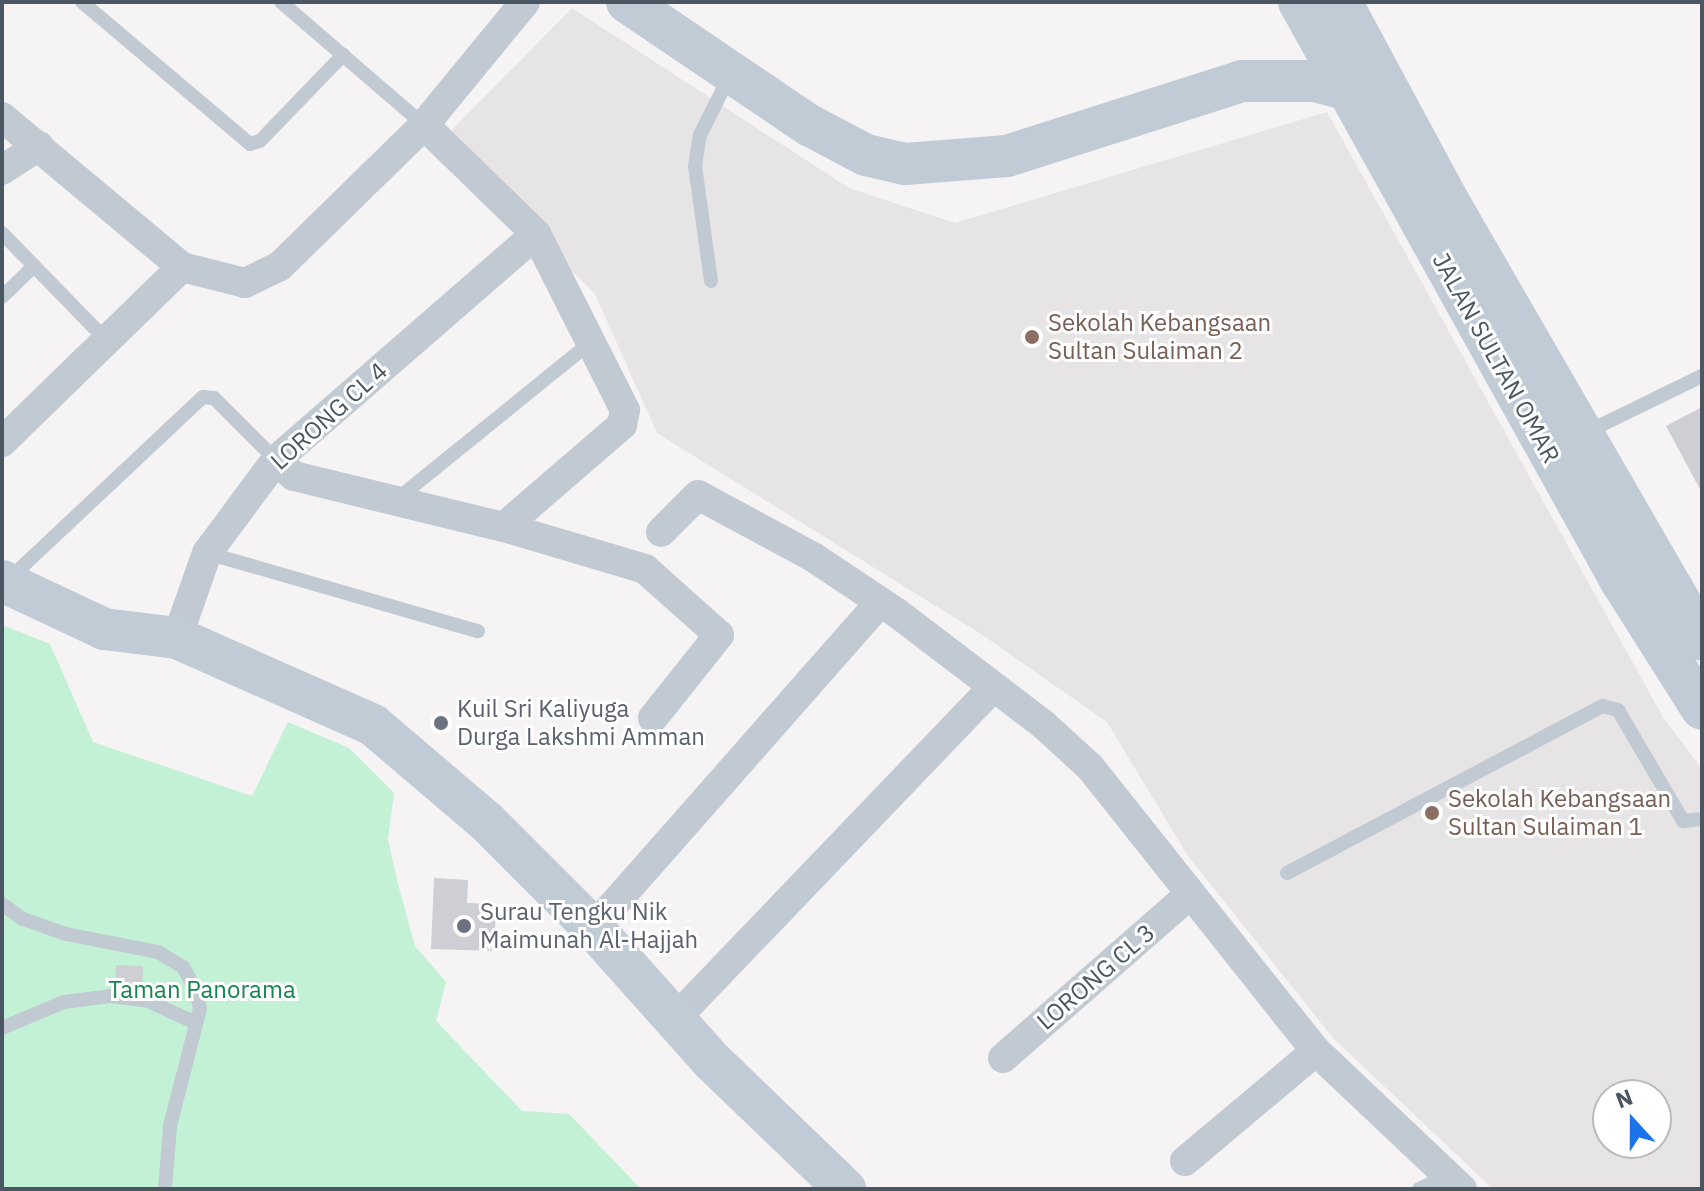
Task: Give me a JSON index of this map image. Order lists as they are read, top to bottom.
{
  "streets": {
    "street": ["JALAN SULTAN OMAR", "LORONG CL 4", "LORONG CL 3"]
  },
  "parks": ["Taman Panorama"],
  "places": [
    "Sekolah Kebangsaan Sultan Sulaiman 2",
    "Kuil Sri Kaliyuga Durga Lakshmi Amman",
    "Sekolah Kebangsaan Sultan Sulaiman 1",
    "Surau Tengku Nik Maimunah Al-Hajjah"
  ],
  "north": "top"
}
